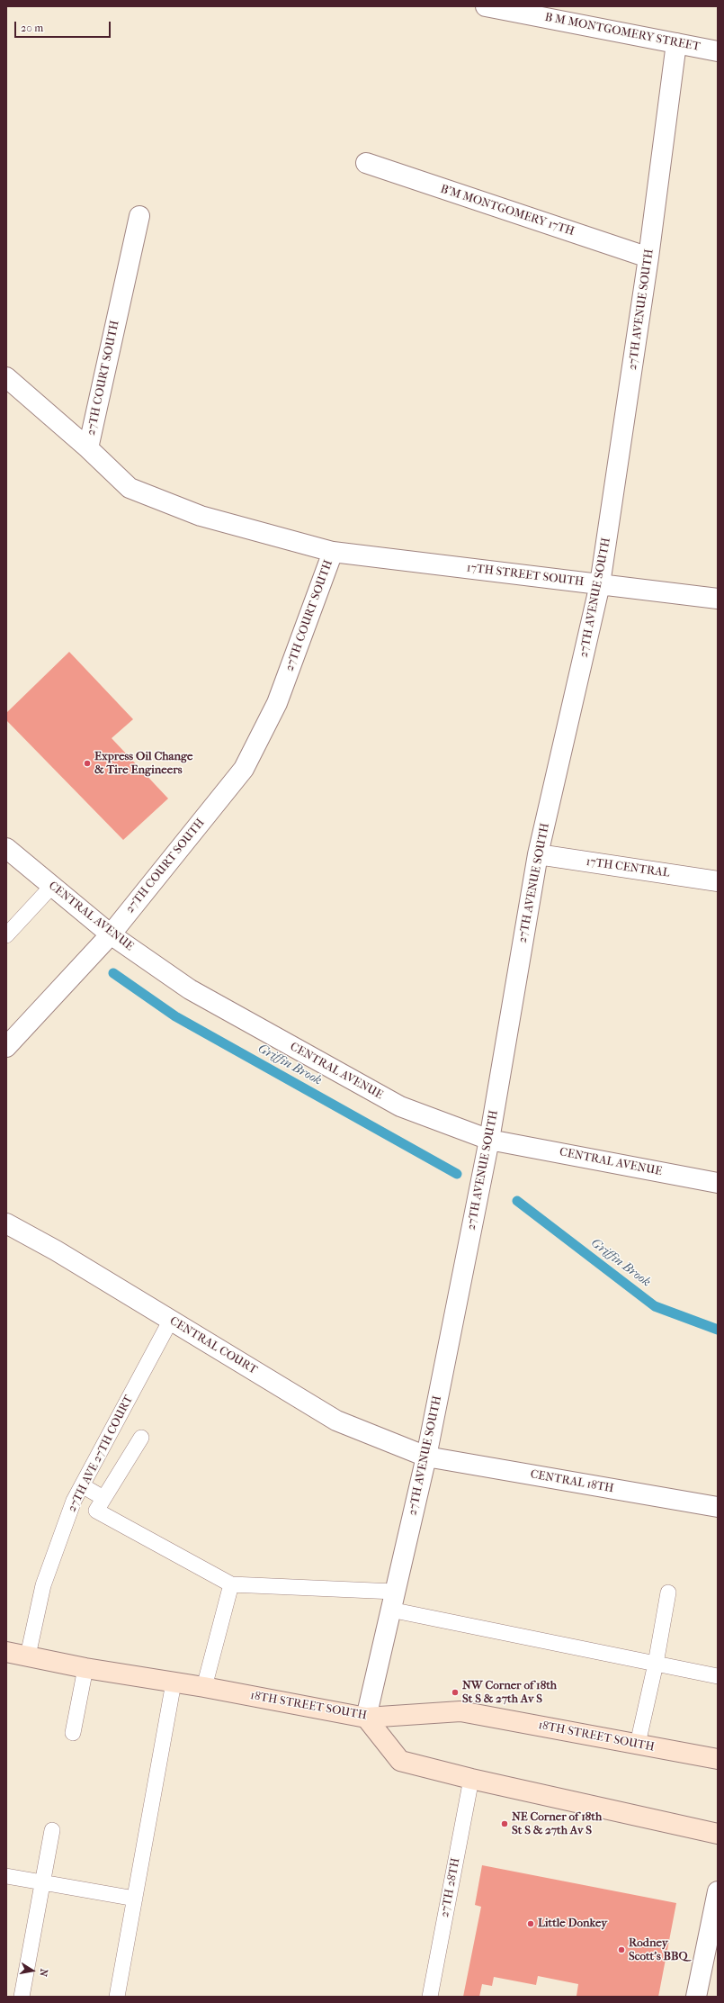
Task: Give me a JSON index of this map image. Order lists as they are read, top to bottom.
{
  "streets": {
    "main road": ["18TH STREET SOUTH"],
    "street": [
      "B M MONTGOMERY STREET",
      "B'M MONTGOMERY 17TH",
      "27TH AVENUE SOUTH",
      "27TH COURT SOUTH",
      "17TH STREET SOUTH",
      "17TH CENTRAL",
      "CENTRAL AVENUE",
      "CENTRAL COURT",
      "CENTRAL 18TH"
    ],
    "lane": ["27TH AVE 27TH COURT", "27TH 28TH"]
  },
  "crossings": [
    ["B M MONTGOMERY STREET", "27TH AVENUE SOUTH"],
    ["B'M MONTGOMERY 17TH", "27TH AVENUE SOUTH"],
    ["27TH AVENUE SOUTH", "17TH STREET SOUTH"],
    ["27TH AVENUE SOUTH", "17TH CENTRAL"],
    ["27TH AVENUE SOUTH", "CENTRAL AVENUE"],
    ["27TH AVENUE SOUTH", "CENTRAL COURT"],
    ["27TH AVENUE SOUTH", "CENTRAL 18TH"],
    ["27TH AVENUE SOUTH", "18TH STREET SOUTH"],
    ["27TH COURT SOUTH", "17TH STREET SOUTH"],
    ["27TH COURT SOUTH", "CENTRAL AVENUE"],
    ["CENTRAL COURT", "27TH AVE 27TH COURT"],
    ["CENTRAL COURT", "CENTRAL 18TH"],
    ["27TH AVE 27TH COURT", "18TH STREET SOUTH"]
  ],
  "water": ["Griffin Brook"],
  "places": [
    "Express Oil Change & Tire Engineers",
    "NW Corner of 18th St S & 27th Av S",
    "NE Corner of 18th St S & 27th Av S",
    "Little Donkey",
    "Rodney Scott's BBQ"
  ],
  "scale_bar": "20 m",
  "north": "right"
}
